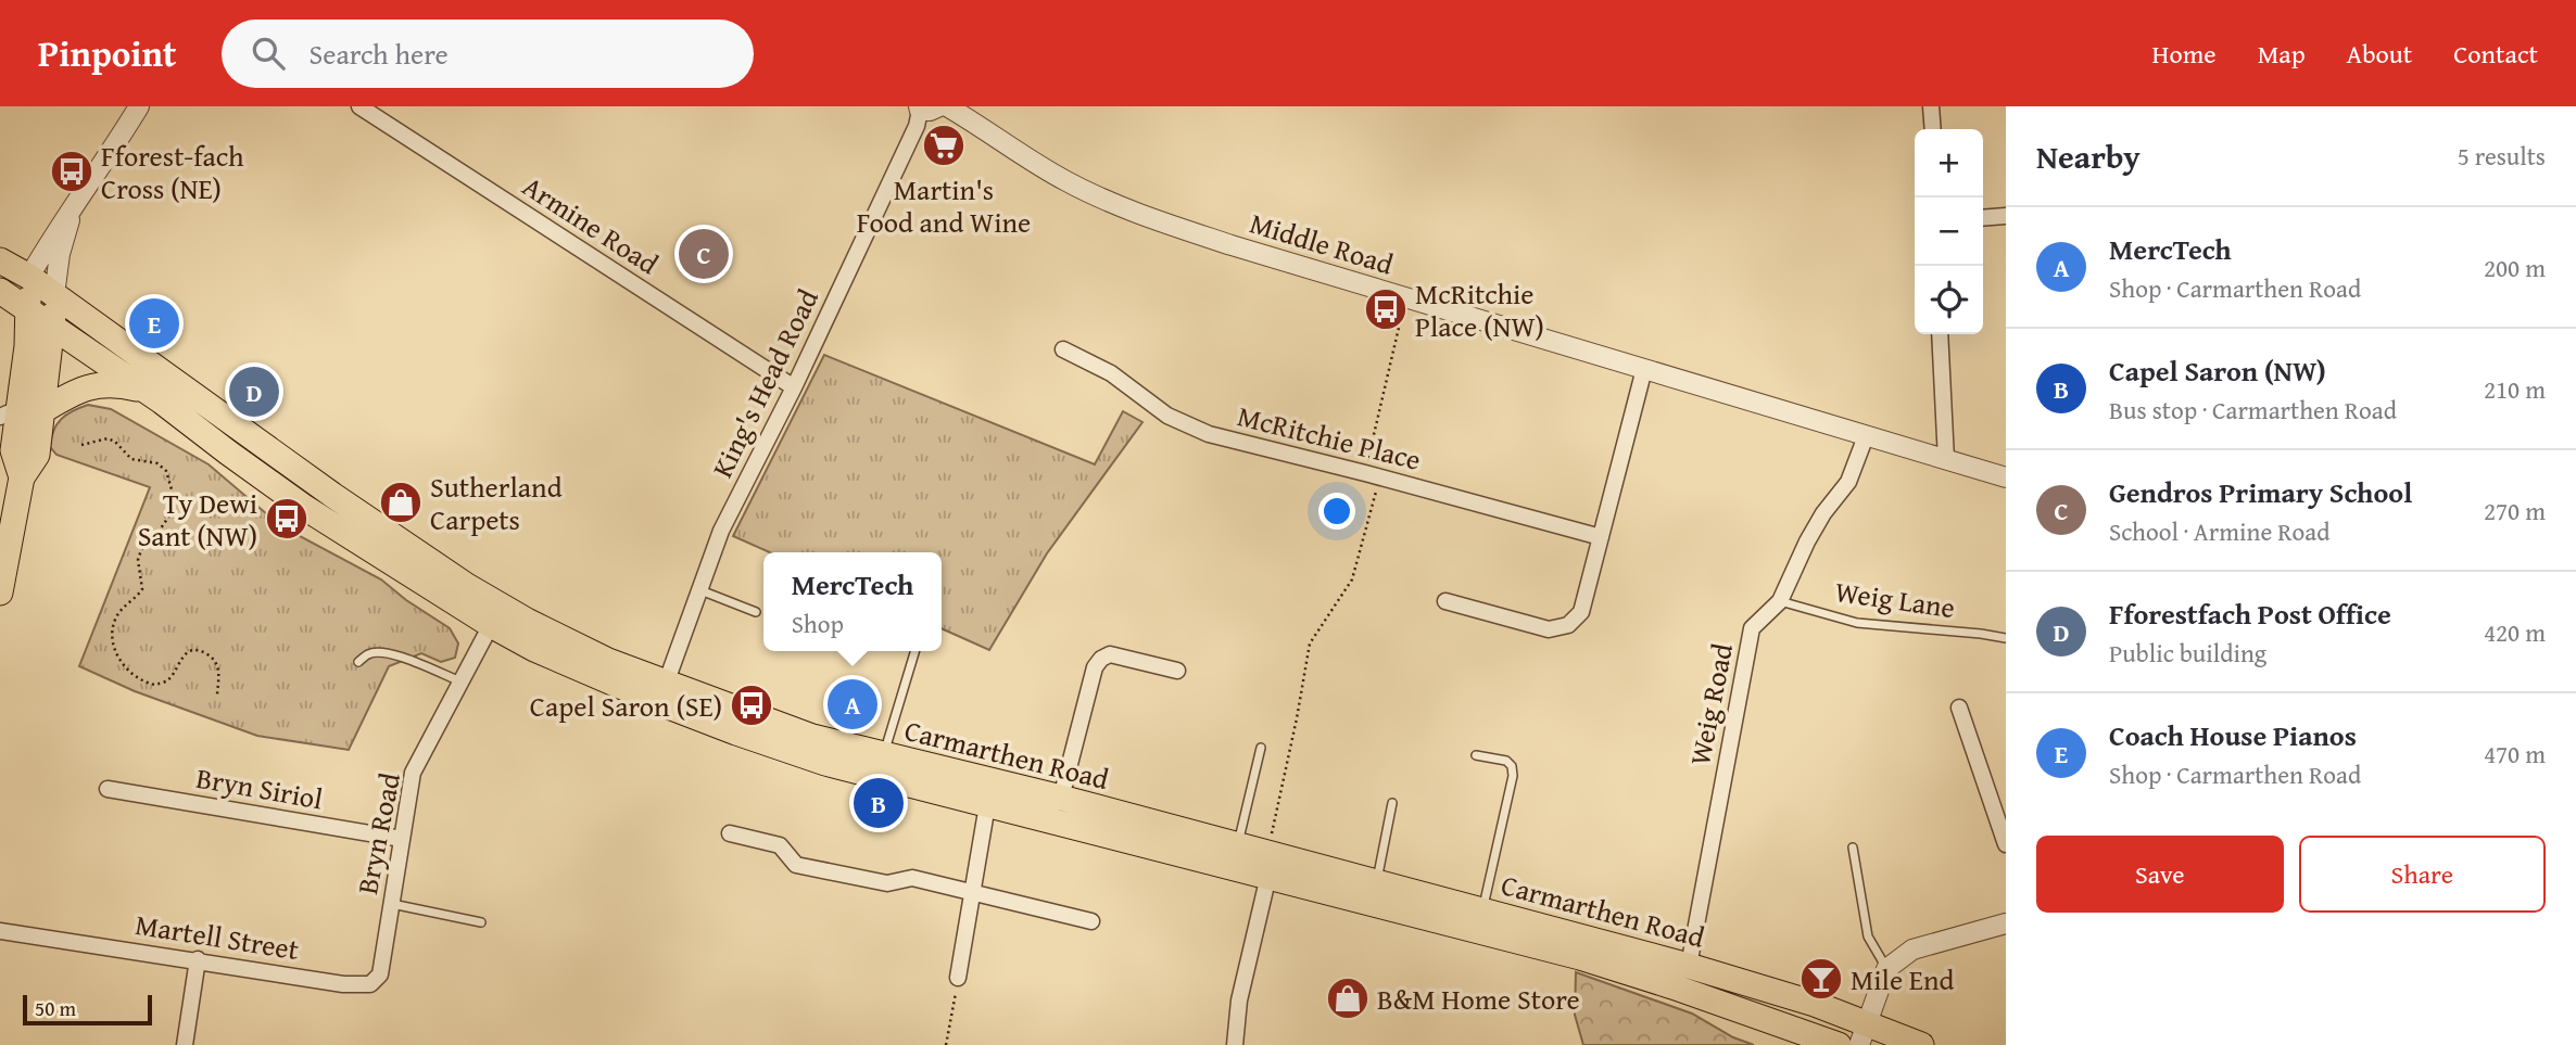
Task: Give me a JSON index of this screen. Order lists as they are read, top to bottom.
{
  "streets": {
    "main road": ["Carmarthen Road"],
    "street": [
      "Armine Road",
      "Middle Road",
      "King's Head Road",
      "McRitchie Place",
      "Weig Road",
      "Bryn Siriol",
      "Bryn Road",
      "Martell Street"
    ],
    "lane": ["Weig Lane"]
  },
  "crossings": [
    ["Armine Road", "King's Head Road"],
    ["Middle Road", "Weig Road"],
    ["King's Head Road", "Carmarthen Road"],
    ["Weig Lane", "Weig Road"],
    ["Weig Road", "Carmarthen Road"],
    ["Carmarthen Road", "Bryn Road"],
    ["Bryn Siriol", "Bryn Road"],
    ["Bryn Road", "Martell Street"]
  ],
  "places": {
    "supermarket": ["Martin's Food and Wine"],
    "bus stop": [
      "Fforest-fach Cross (NE)",
      "McRitchie Place (NW)",
      "Ty Dewi Sant (NW)",
      "Capel Saron (SE)"
    ],
    "shop": ["Sutherland Carpets", "B&M Home Store"],
    "bar": ["Mile End"]
  },
  "scale_bar": "50 m",
  "page": {
    "header": "Pinpoint",
    "search": "Search here",
    "nav": [
      "Home",
      "Map",
      "About",
      "Contact"
    ],
    "heading": ["Nearby", "5 results"],
    "map_buttons": ["+", "−"],
    "list": [
      {
        "mark": "A",
        "name": "MercTech",
        "note": "Shop · Carmarthen Road",
        "value": "200 m"
      },
      {
        "mark": "B",
        "name": "Capel Saron (NW)",
        "note": "Bus stop · Carmarthen Road",
        "value": "210 m"
      },
      {
        "mark": "C",
        "name": "Gendros Primary School",
        "note": "School · Armine Road",
        "value": "270 m"
      },
      {
        "mark": "D",
        "name": "Fforestfach Post Office",
        "note": "Public building",
        "value": "420 m"
      },
      {
        "mark": "E",
        "name": "Coach House Pianos",
        "note": "Shop · Carmarthen Road",
        "value": "470 m"
      }
    ],
    "pins": [
      "C",
      "E",
      "D",
      "A",
      "B"
    ],
    "popup": ["MercTech", "Shop"],
    "buttons": ["Save", "Share"],
    "scale": "50 m"
  }
}
